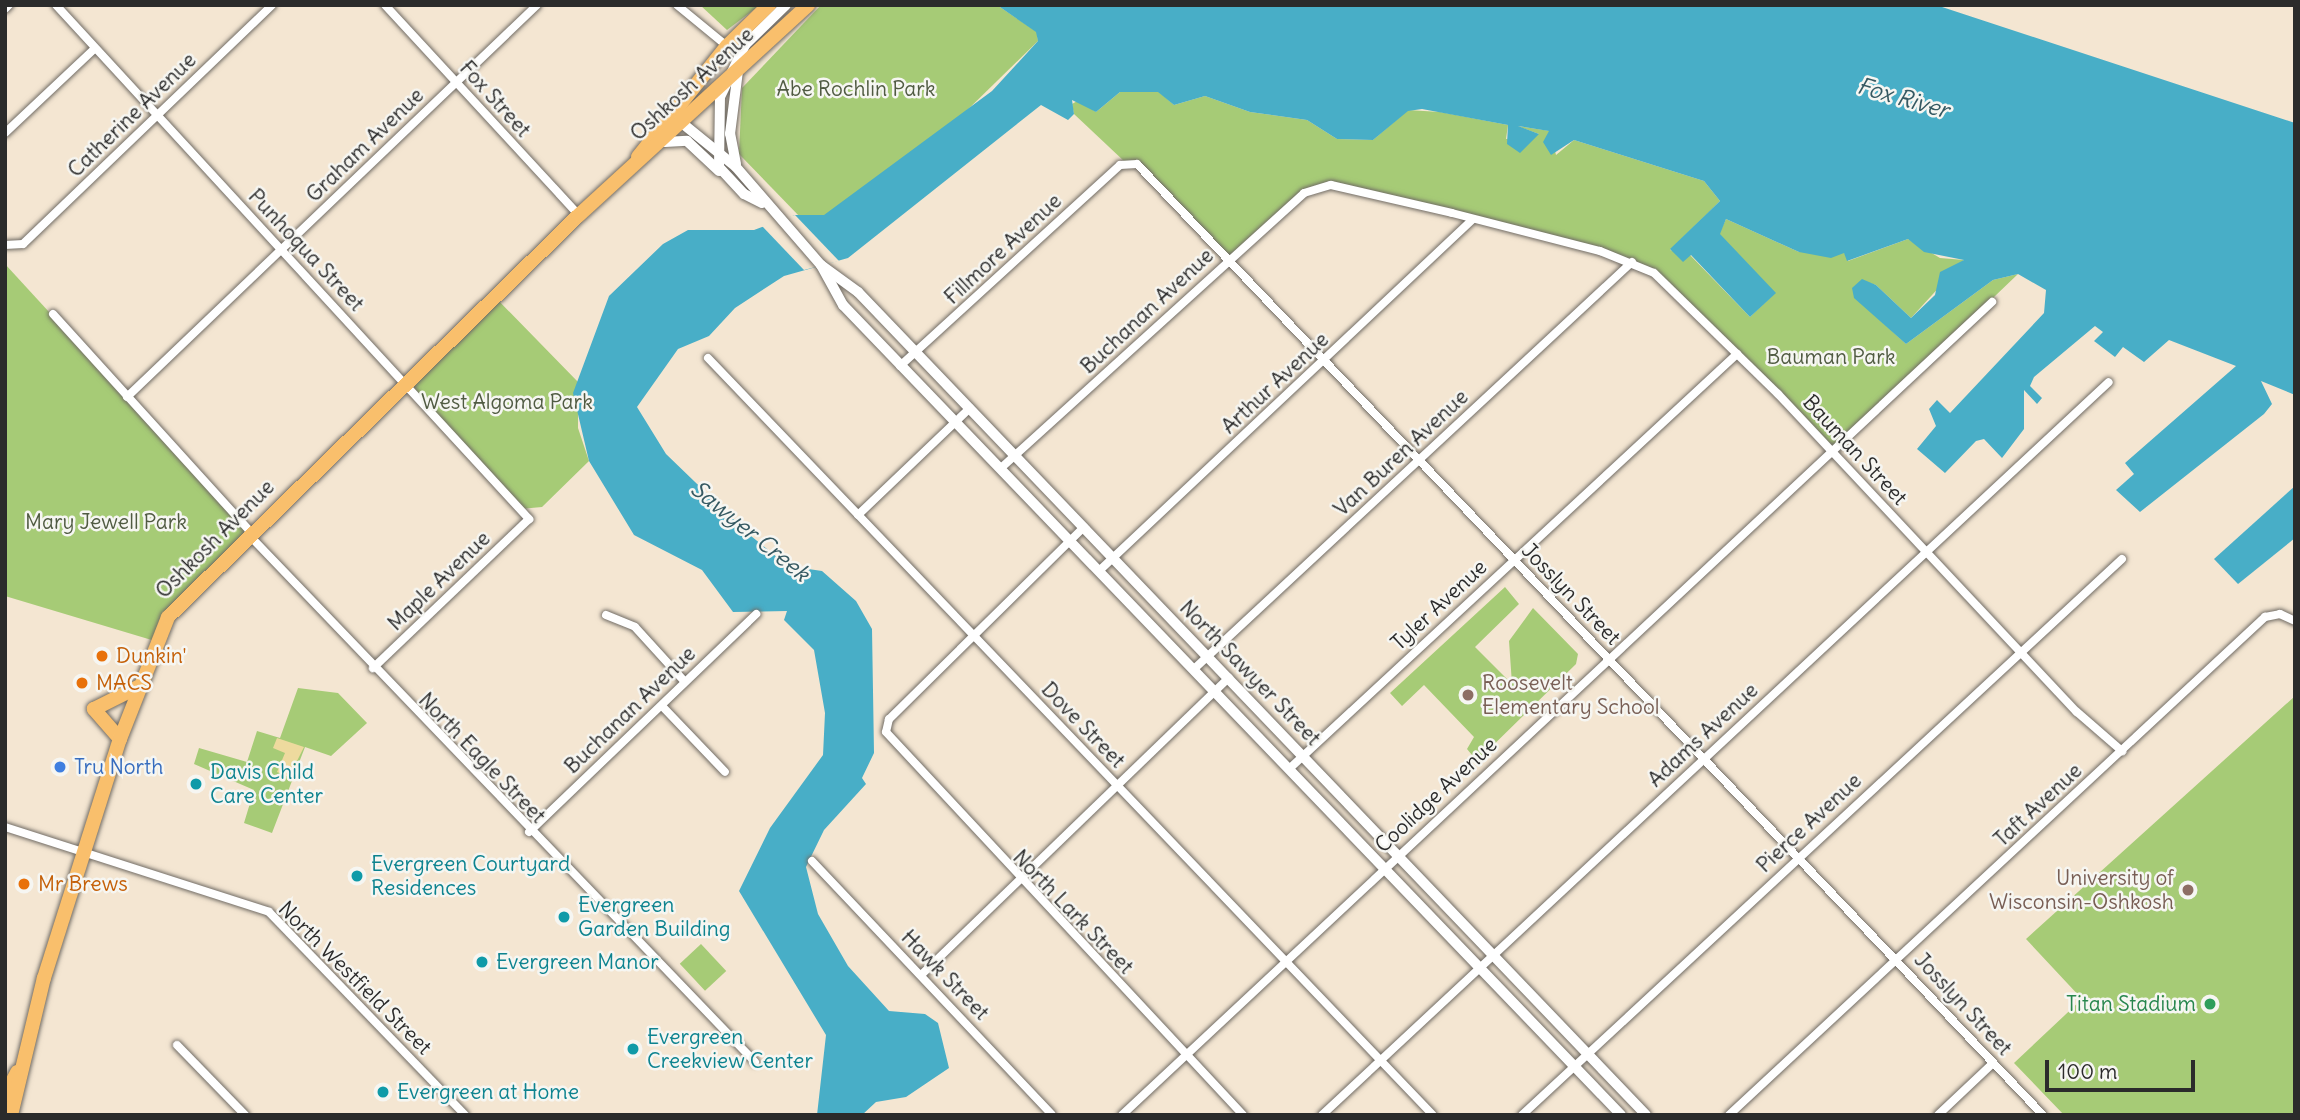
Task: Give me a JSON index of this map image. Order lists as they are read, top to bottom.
{
  "streets": {
    "main road": ["Oshkosh Avenue"],
    "street": [
      "Fox Street",
      "Catherine Avenue",
      "Graham Avenue",
      "Fillmore Avenue",
      "Punhoqua Street",
      "Buchanan Avenue",
      "Arthur Avenue",
      "Bauman Street",
      "Van Buren Avenue",
      "Maple Avenue",
      "Josslyn Street",
      "Tyler Avenue",
      "North Sawyer Street",
      "Dove Street",
      "Adams Avenue",
      "North Eagle Street",
      "Coolidge Avenue",
      "Taft Avenue",
      "Pierce Avenue",
      "North Lark Street",
      "Hawk Street",
      "North Westfield Street"
    ]
  },
  "crossings": [
    ["Oshkosh Avenue", "Fox Street"],
    ["Oshkosh Avenue", "Punhoqua Street"],
    ["Oshkosh Avenue", "North Sawyer Street"],
    ["Oshkosh Avenue", "North Eagle Street"],
    ["Oshkosh Avenue", "North Westfield Street"],
    ["Fox Street", "Graham Avenue"],
    ["Catherine Avenue", "Punhoqua Street"],
    ["Graham Avenue", "Punhoqua Street"],
    ["Graham Avenue", "North Eagle Street"],
    ["Fillmore Avenue", "Josslyn Street"],
    ["Fillmore Avenue", "North Sawyer Street"],
    ["Punhoqua Street", "Maple Avenue"],
    ["Buchanan Avenue", "Bauman Street"],
    ["Buchanan Avenue", "Josslyn Street"],
    ["Buchanan Avenue", "North Sawyer Street"],
    ["Buchanan Avenue", "North Eagle Street"],
    ["Arthur Avenue", "Bauman Street"],
    ["Arthur Avenue", "Josslyn Street"],
    ["Arthur Avenue", "North Sawyer Street"],
    ["Bauman Street", "Van Buren Avenue"],
    ["Bauman Street", "Tyler Avenue"],
    ["Bauman Street", "Adams Avenue"],
    ["Bauman Street", "Coolidge Avenue"],
    ["Bauman Street", "Taft Avenue"],
    ["Bauman Street", "Pierce Avenue"],
    ["Van Buren Avenue", "Josslyn Street"],
    ["Van Buren Avenue", "North Sawyer Street"],
    ["Maple Avenue", "North Eagle Street"],
    ["Josslyn Street", "Tyler Avenue"],
    ["Josslyn Street", "Adams Avenue"],
    ["Josslyn Street", "Coolidge Avenue"],
    ["Josslyn Street", "Taft Avenue"],
    ["Josslyn Street", "Pierce Avenue"],
    ["Tyler Avenue", "North Sawyer Street"],
    ["North Sawyer Street", "Adams Avenue"],
    ["North Sawyer Street", "Coolidge Avenue"],
    ["North Sawyer Street", "Pierce Avenue"],
    ["Dove Street", "Adams Avenue"],
    ["Dove Street", "Coolidge Avenue"],
    ["Dove Street", "North Lark Street"],
    ["Coolidge Avenue", "North Lark Street"]
  ],
  "water": ["Fox River", "Sawyer Creek"],
  "parks": [
    "Abe Rochlin Park",
    "Bauman Park",
    "West Algoma Park",
    "Mary Jewell Park"
  ],
  "places": [
    "Dunkin'",
    "MACS",
    "Roosevelt Elementary School",
    "Tru North",
    "Davis Child Care Center",
    "Evergreen Courtyard Residences",
    "Mr Brews",
    "University of Wisconsin-Oshkosh",
    "Evergreen Garden Building",
    "Evergreen Manor",
    "Titan Stadium",
    "Evergreen Creekview Center",
    "Evergreen at Home"
  ],
  "scale_bar": "100 m"
}
